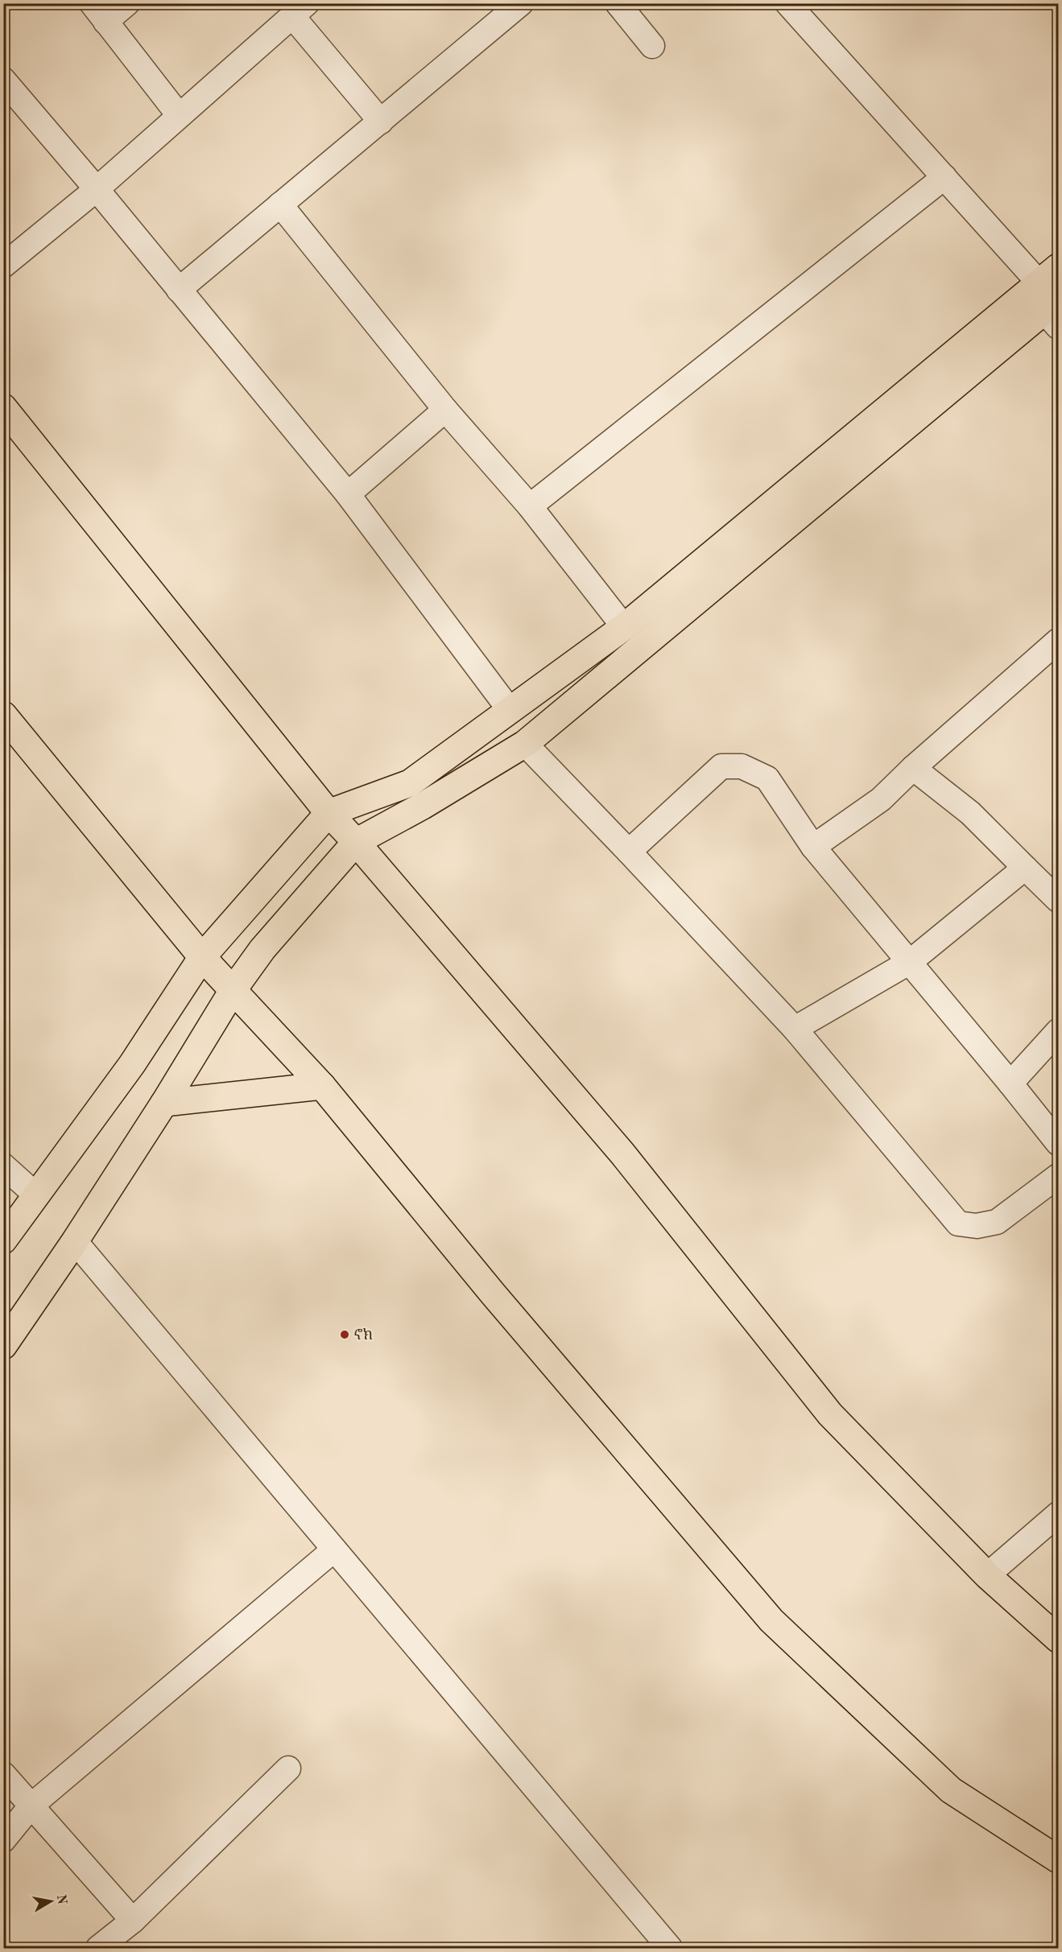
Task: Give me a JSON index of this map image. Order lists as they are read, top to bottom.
{
  "places": ["ኖክ"],
  "north": "right"
}
